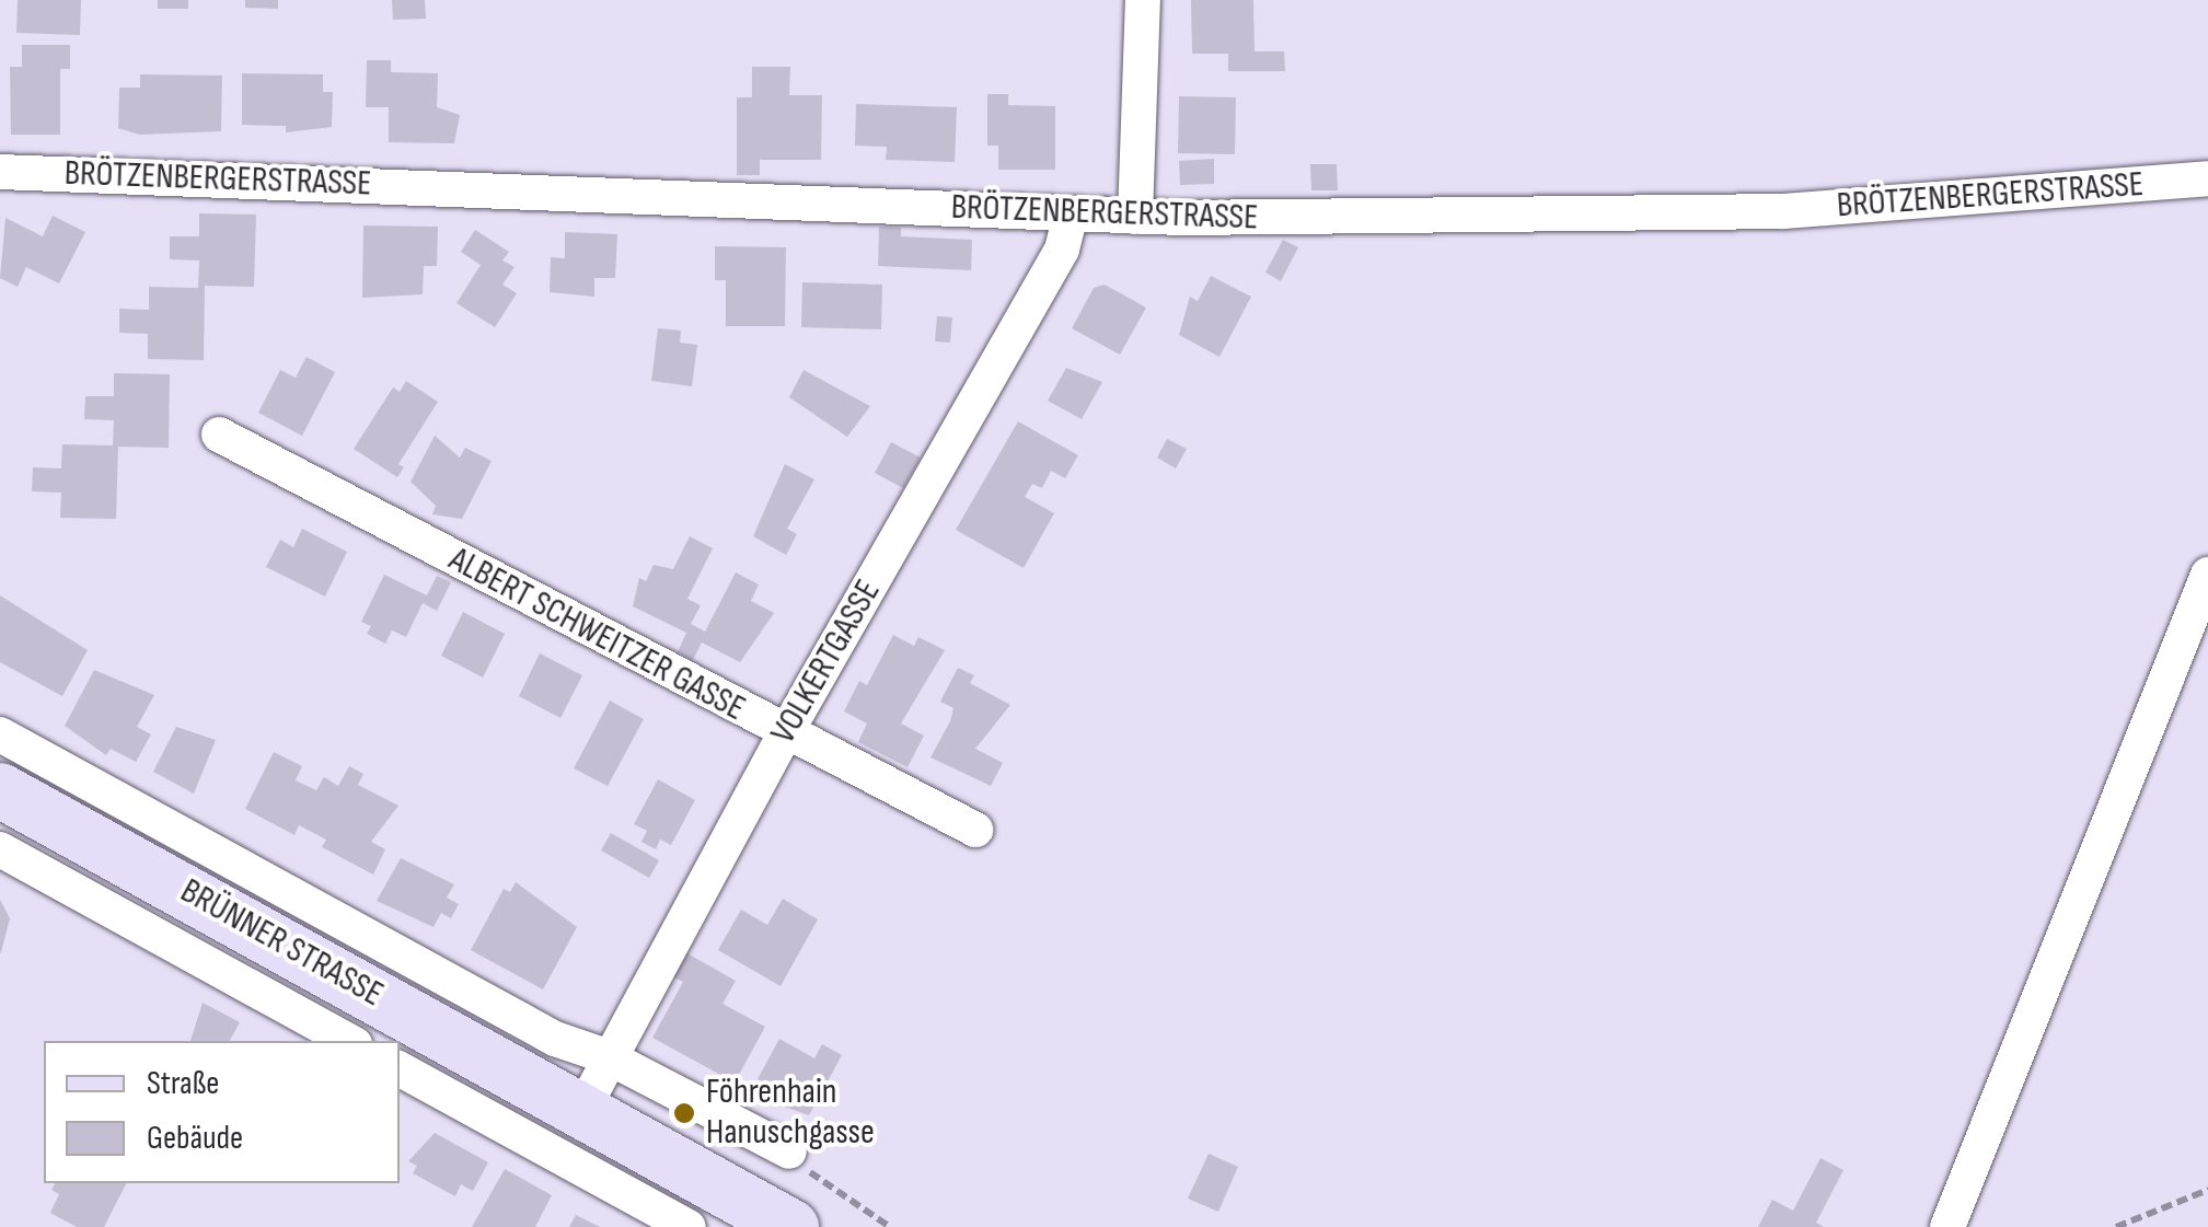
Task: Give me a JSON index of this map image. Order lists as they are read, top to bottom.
{
  "streets": {
    "main road": ["BRÜNNER STRASSE"],
    "street": ["BRÖTZENBERGERSTRASSE", "ALBERT SCHWEITZER GASSE", "VOLKERTGASSE"]
  },
  "crossings": [
    ["BRÖTZENBERGERSTRASSE", "VOLKERTGASSE"],
    ["ALBERT SCHWEITZER GASSE", "VOLKERTGASSE"],
    ["VOLKERTGASSE", "BRÜNNER STRASSE"]
  ],
  "places": ["Föhrenhain Hanuschgasse"],
  "legend": ["Straße", "Gebäude"]
}
